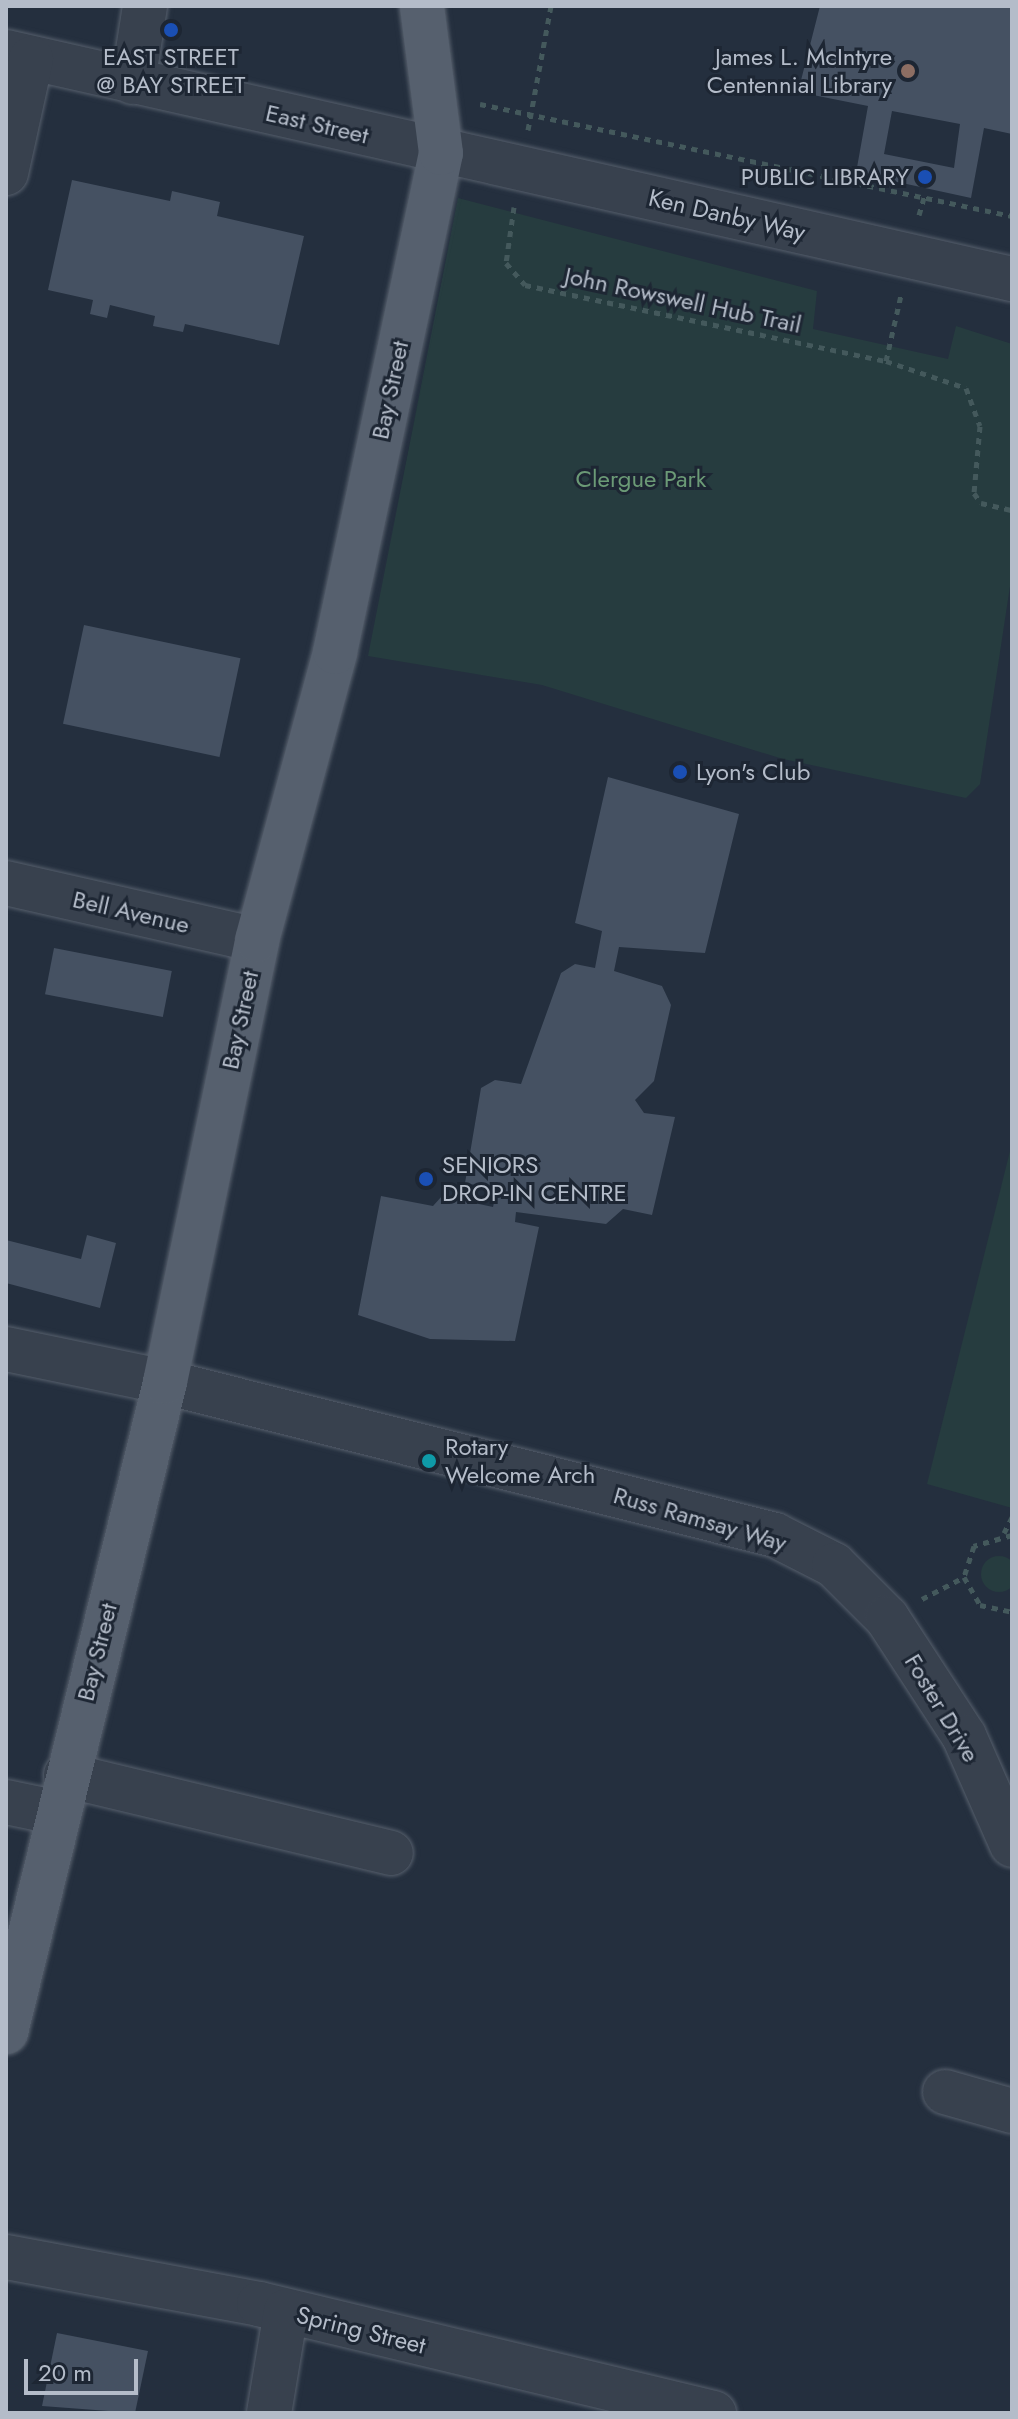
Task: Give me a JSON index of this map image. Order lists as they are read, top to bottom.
{
  "streets": {
    "main road": ["Bay Street"],
    "street": [
      "East Street",
      "Ken Danby Way",
      "Bell Avenue",
      "Russ Ramsay Way",
      "Foster Drive",
      "Spring Street"
    ],
    "path": ["John Rowswell Hub Trail"]
  },
  "crossings": [
    ["East Street", "Ken Danby Way"],
    ["East Street", "Bay Street"],
    ["Ken Danby Way", "John Rowswell Hub Trail"],
    ["Ken Danby Way", "Bay Street"],
    ["Bay Street", "Bell Avenue"],
    ["Bay Street", "Russ Ramsay Way"],
    ["Russ Ramsay Way", "Foster Drive"]
  ],
  "parks": ["Clergue Park"],
  "places": [
    "EAST STREET @ BAY STREET",
    "James L. McIntyre Centennial Library",
    "PUBLIC LIBRARY",
    "Lyon's Club",
    "SENIORS DROP-IN CENTRE",
    "Rotary Welcome Arch"
  ],
  "scale_bar": "20 m"
}
